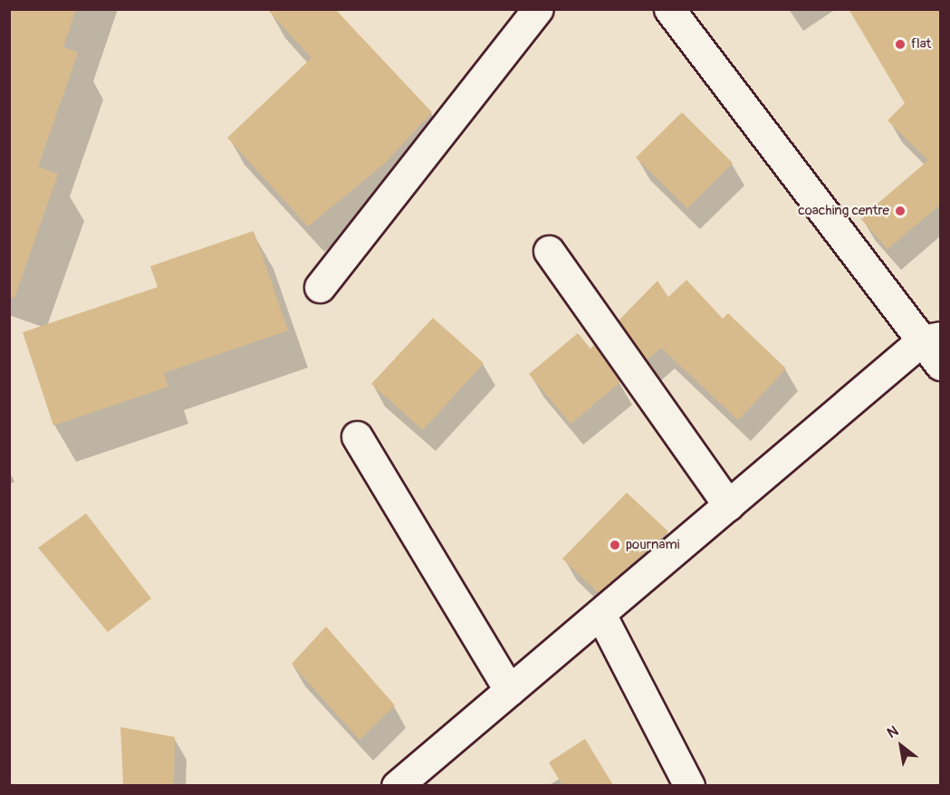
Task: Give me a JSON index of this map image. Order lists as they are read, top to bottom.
{
  "places": ["flat", "coaching centre", "pournami"],
  "north": "top left"
}
